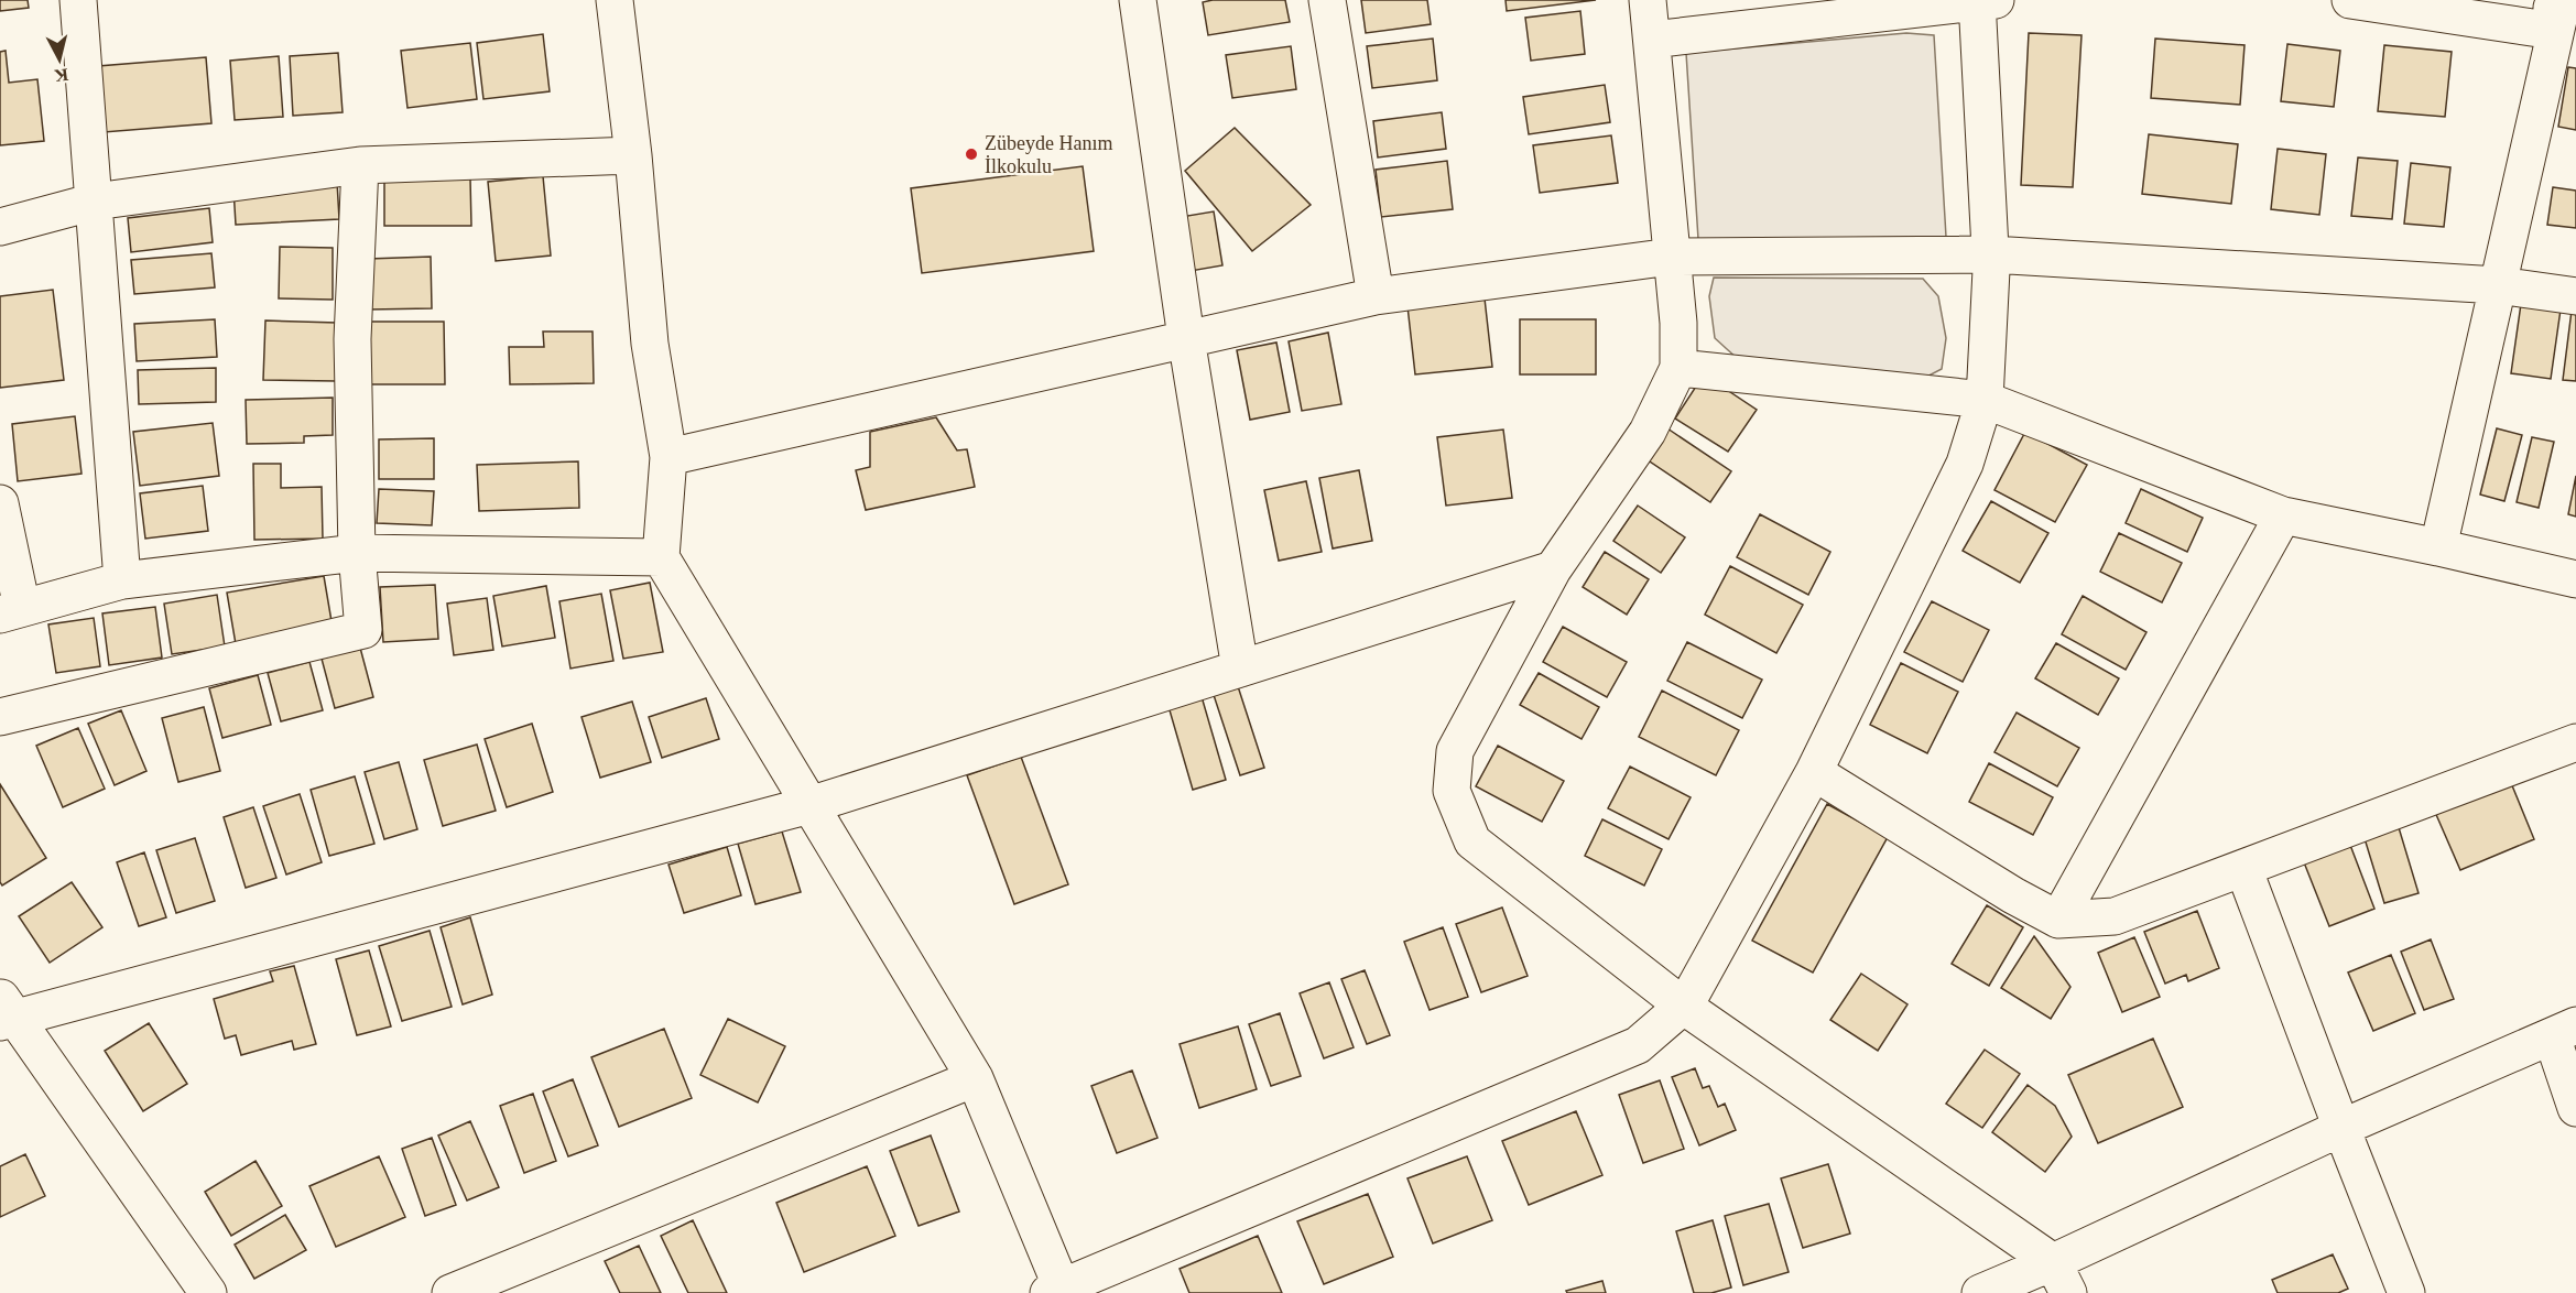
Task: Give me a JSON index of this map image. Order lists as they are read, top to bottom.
{
  "places": ["Zübeyde Hanım İlkokulu"],
  "north": "bottom"
}
